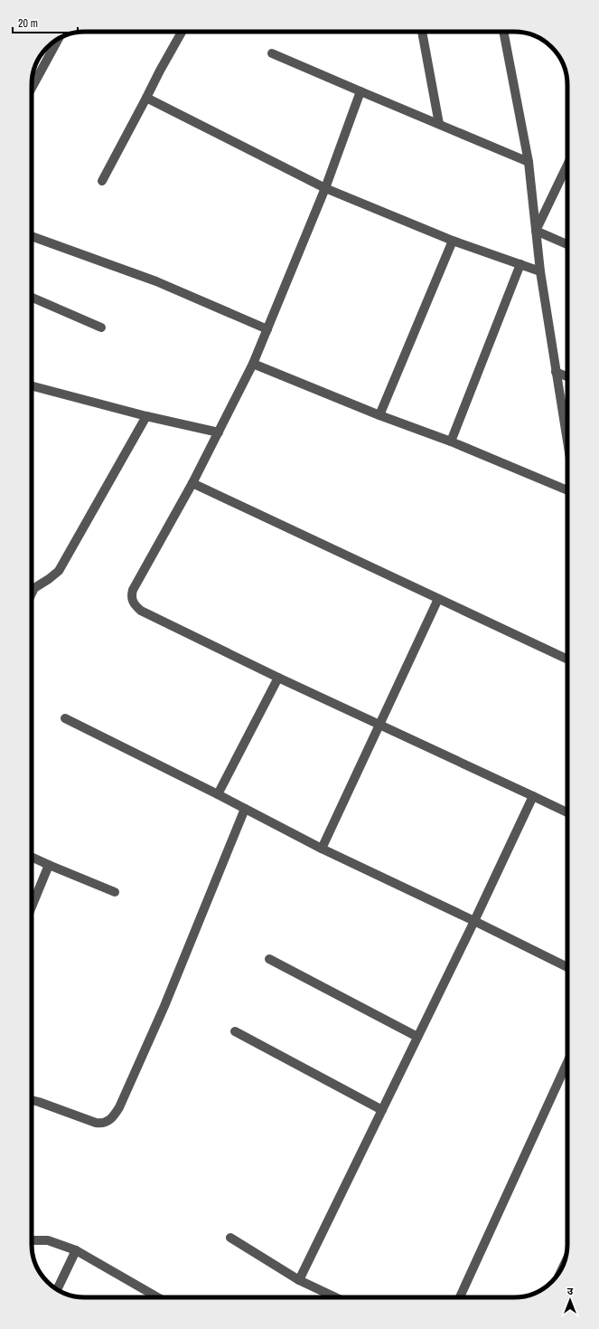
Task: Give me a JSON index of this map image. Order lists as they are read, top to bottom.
{
  "scale_bar": "20 m",
  "north": "top"
}
